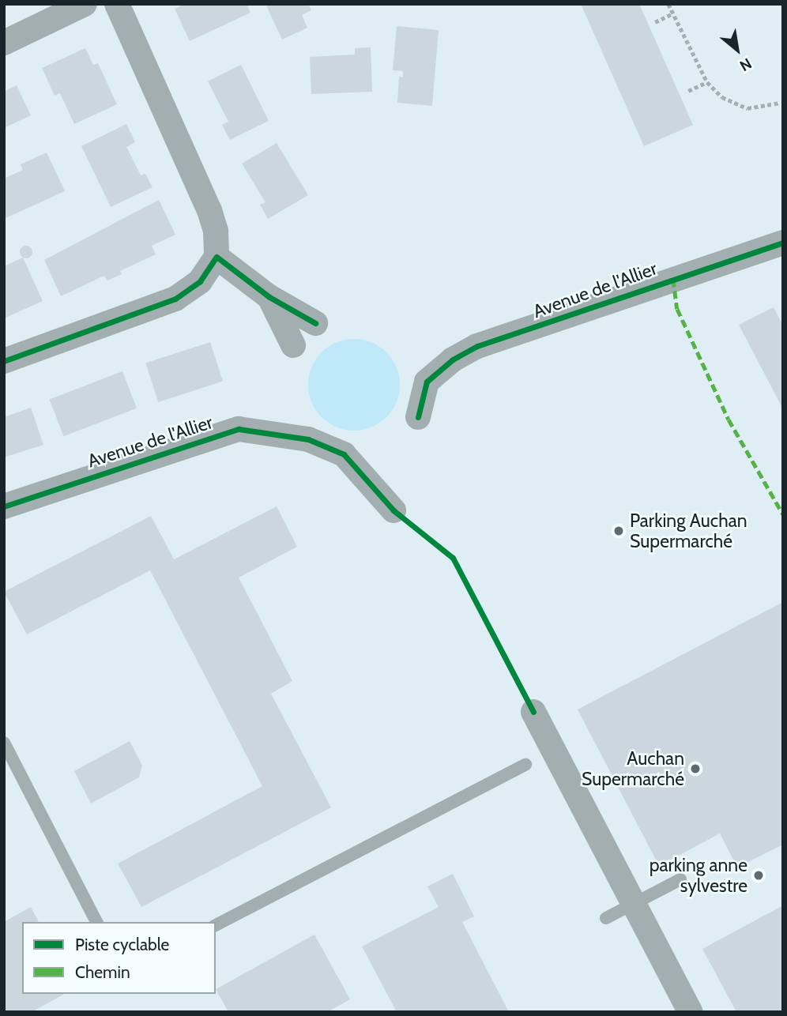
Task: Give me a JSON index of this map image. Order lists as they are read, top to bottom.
{
  "streets": {
    "street": ["Avenue de l'Allier"]
  },
  "places": ["Parking Auchan Supermarché", "Auchan Supermarché", "parking anne sylvestre"],
  "legend": ["Piste cyclable", "Chemin"],
  "north": "bottom right"
}
